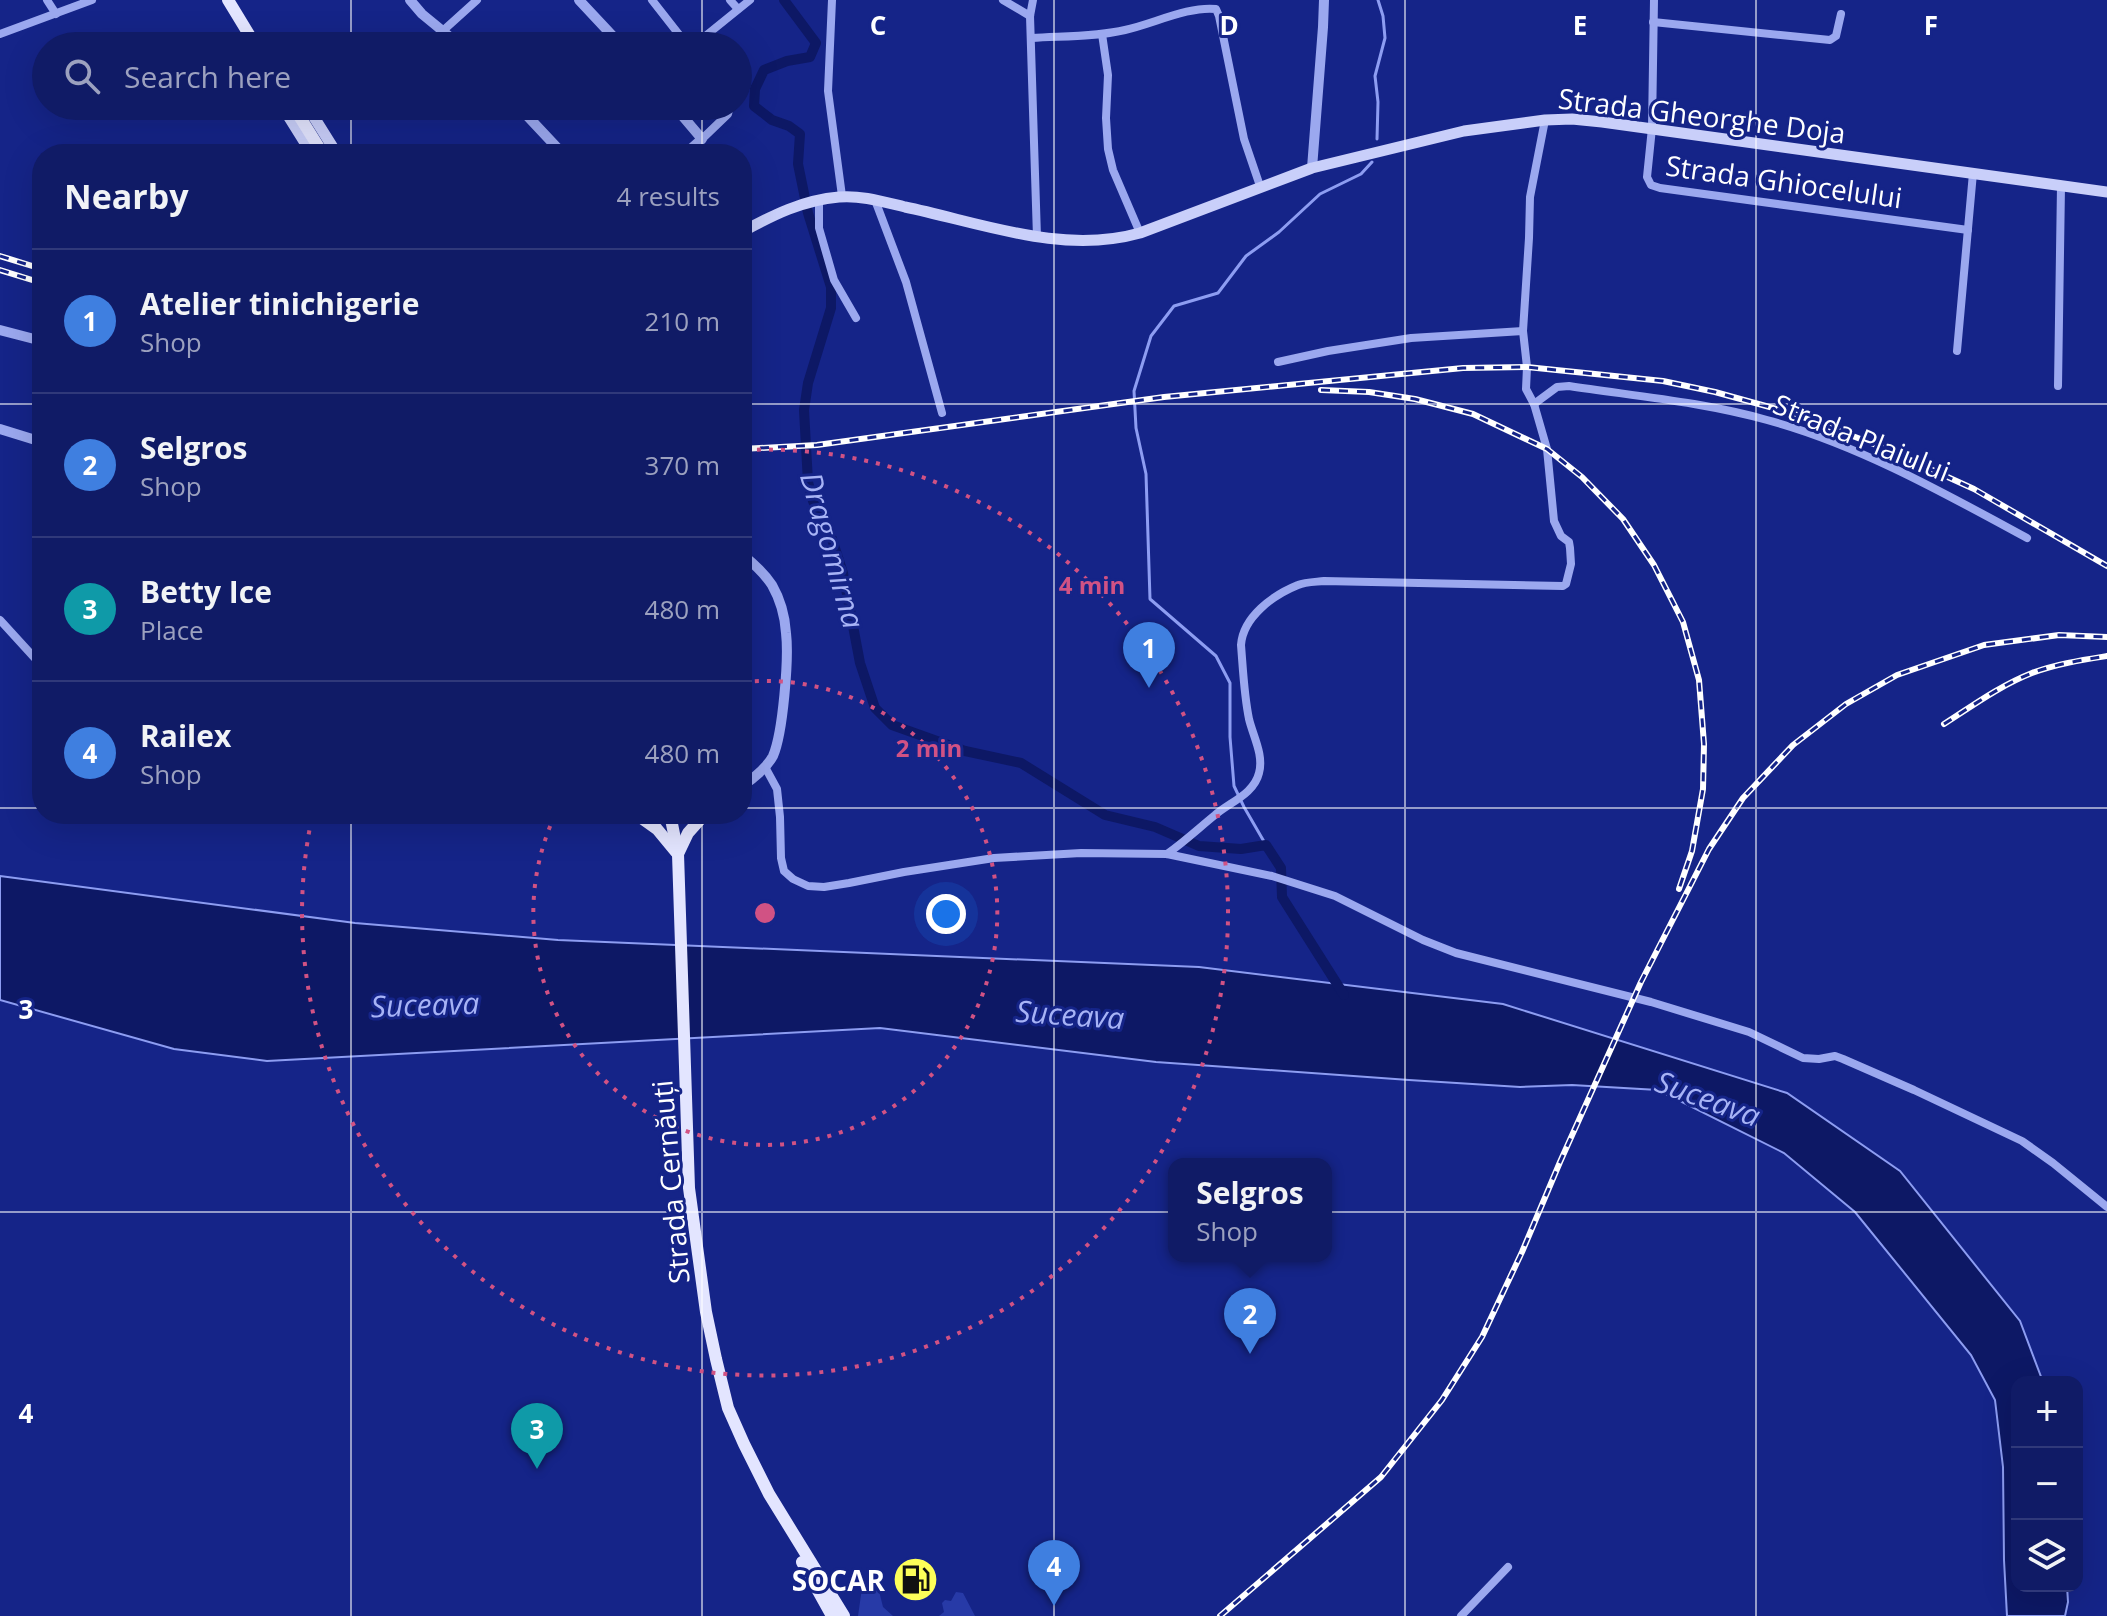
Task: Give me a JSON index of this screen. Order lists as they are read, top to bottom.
{
  "streets": {
    "main road": ["Strada Gheorghe Doja", "Strada Cernăuți"],
    "street": ["Strada Ghiocelului", "Strada Plaiului"]
  },
  "crossings": [
    ["Strada Gheorghe Doja", "Strada Ghiocelului"]
  ],
  "water": ["Dragomirna", "Suceava"],
  "places": {
    "fuel station": ["SOCAR"]
  },
  "page": {
    "search": "Search here",
    "heading": ["Nearby", "4 results"],
    "list": [
      {
        "mark": "1",
        "name": "Atelier tinichigerie",
        "note": "Shop",
        "value": "210 m"
      },
      {
        "mark": "2",
        "name": "Selgros",
        "note": "Shop",
        "value": "370 m"
      },
      {
        "mark": "3",
        "name": "Betty Ice",
        "note": "Place",
        "value": "480 m"
      },
      {
        "mark": "4",
        "name": "Railex",
        "note": "Shop",
        "value": "480 m"
      }
    ],
    "pins": [
      "1",
      "2",
      "3",
      "4"
    ],
    "popup": ["Selgros", "Shop"],
    "map_buttons": ["+", "−"]
  },
  "grid": {
    "columns": [
      "C",
      "D",
      "E",
      "F"
    ],
    "rows": ["3", "4"]
  },
  "rings": ["4 min", "2 min"]
}
